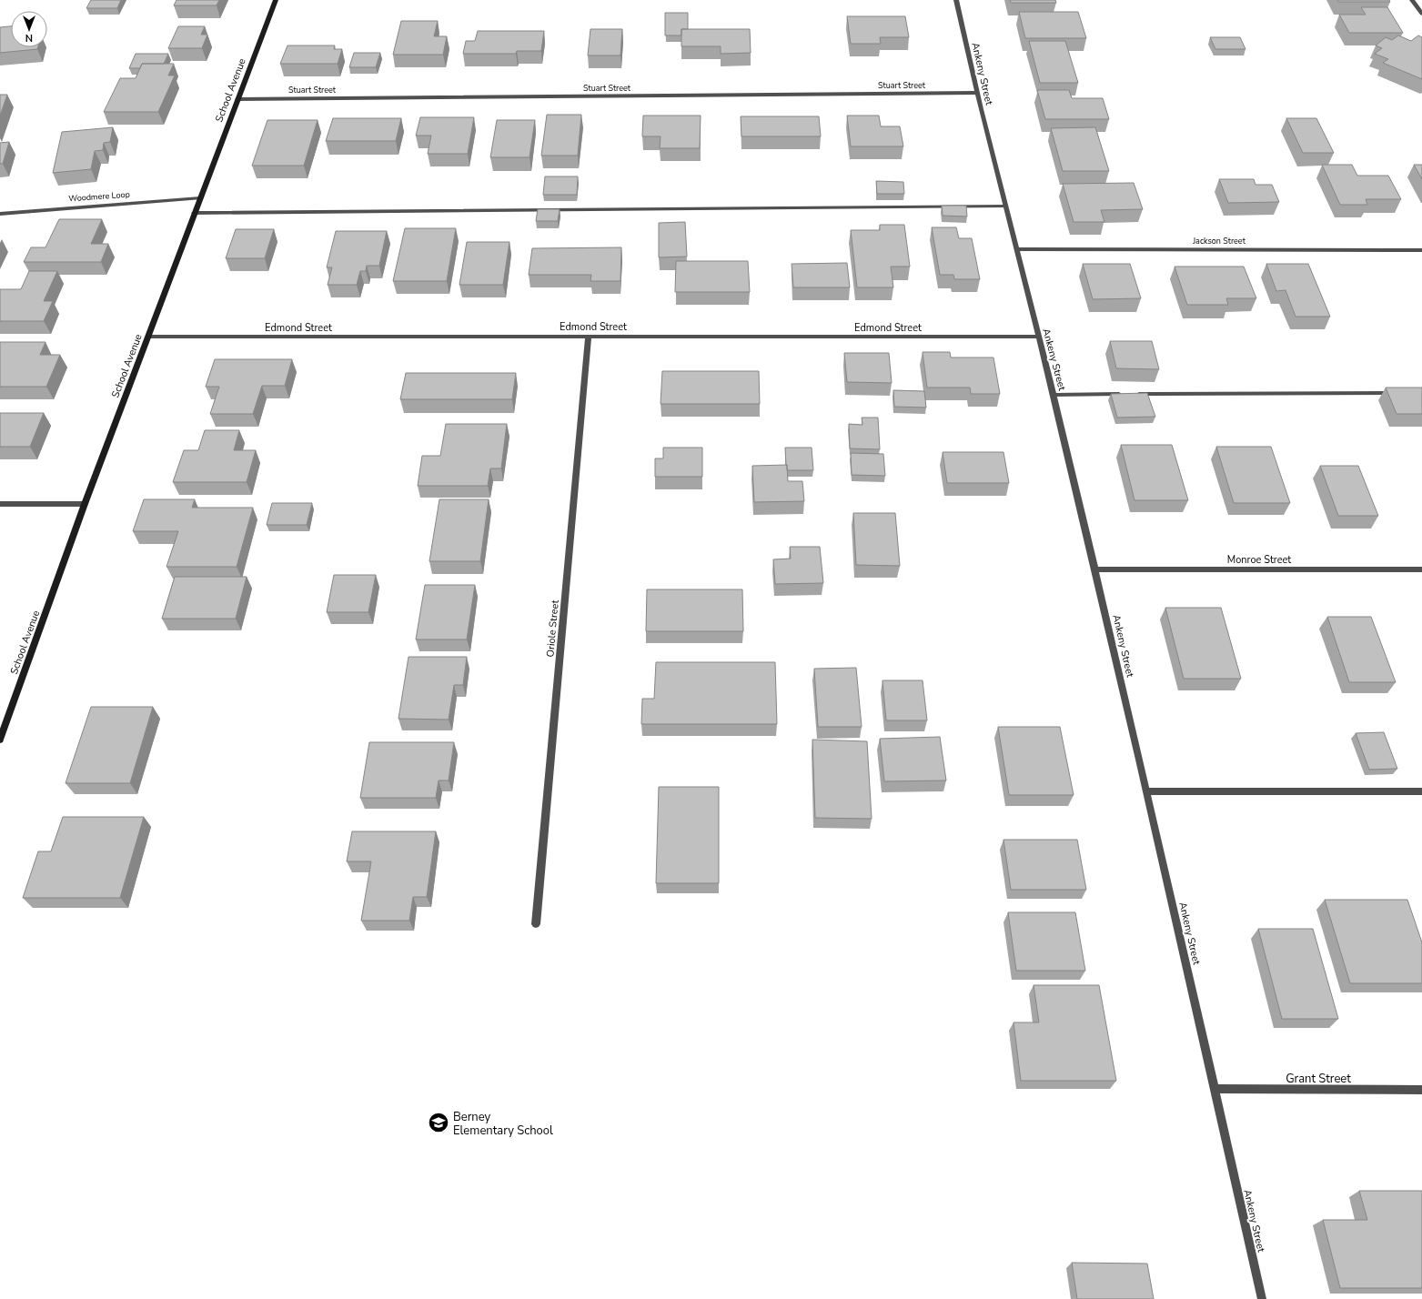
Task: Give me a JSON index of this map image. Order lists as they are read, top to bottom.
{
  "streets": {
    "main road": ["School Avenue"],
    "street": [
      "Ankeny Street",
      "Stuart Street",
      "Woodmere Loop",
      "Jackson Street",
      "Edmond Street",
      "Monroe Street",
      "Oriole Street",
      "Grant Street"
    ]
  },
  "crossings": [
    ["Ankeny Street", "Stuart Street"],
    ["Ankeny Street", "Jackson Street"],
    ["Ankeny Street", "Edmond Street"],
    ["Ankeny Street", "Monroe Street"],
    ["Ankeny Street", "Grant Street"],
    ["Stuart Street", "School Avenue"],
    ["School Avenue", "Woodmere Loop"],
    ["School Avenue", "Edmond Street"],
    ["Edmond Street", "Oriole Street"]
  ],
  "places": {
    "school or university": ["Berney Elementary School"]
  },
  "north": "bottom"
}
